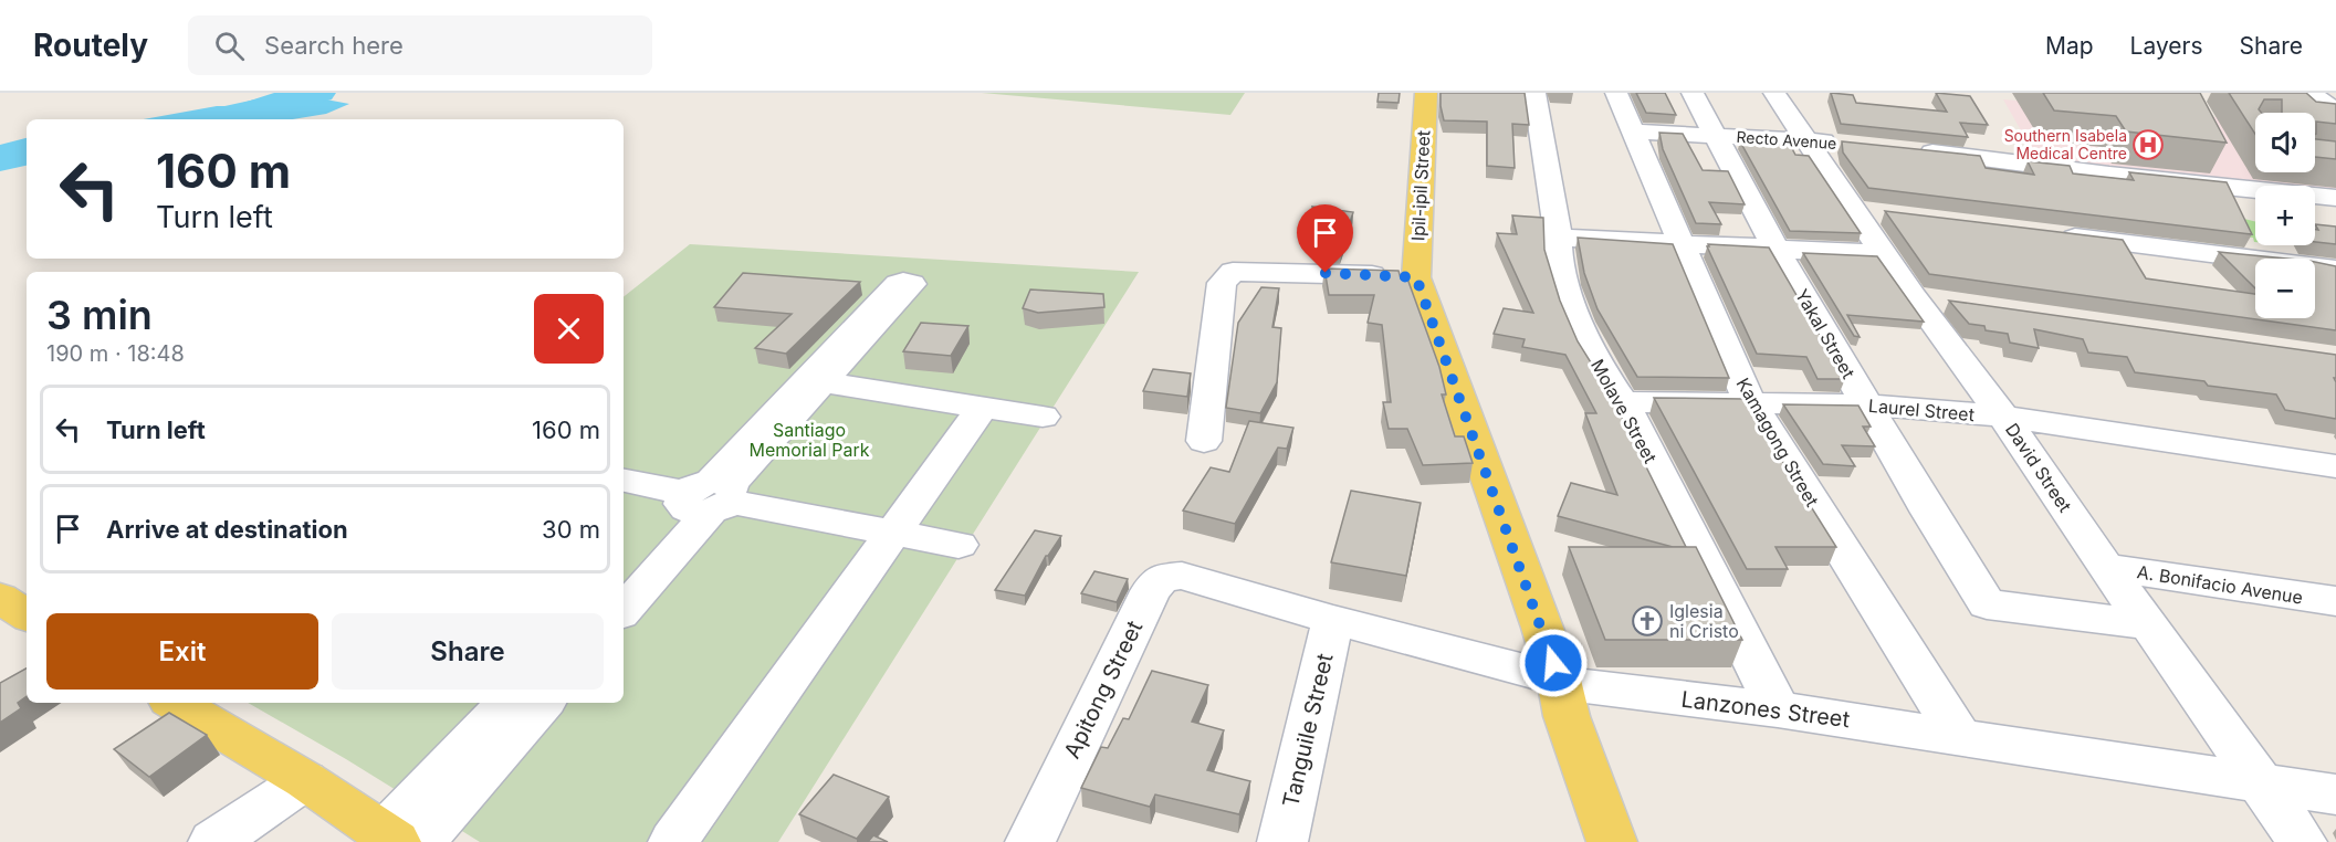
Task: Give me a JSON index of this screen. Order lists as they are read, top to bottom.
{
  "streets": {
    "main road": ["Ipil-ipil Street"],
    "street": [
      "Recto Avenue",
      "Yakal Street",
      "Laurel Street",
      "Molave Street",
      "Kamagong Street",
      "David Street",
      "A. Bonifacio Avenue",
      "Apitong Street",
      "Lanzones Street",
      "Tanguile Street"
    ]
  },
  "crossings": [
    ["Recto Avenue", "Yakal Street"],
    ["Recto Avenue", "Kamagong Street"],
    ["Recto Avenue", "David Street"],
    ["Ipil-ipil Street", "Lanzones Street"],
    ["Yakal Street", "Laurel Street"],
    ["Yakal Street", "David Street"],
    ["Laurel Street", "Molave Street"],
    ["Laurel Street", "Kamagong Street"],
    ["Laurel Street", "David Street"],
    ["Molave Street", "Lanzones Street"],
    ["Kamagong Street", "Lanzones Street"],
    ["David Street", "A. Bonifacio Avenue"],
    ["David Street", "Lanzones Street"],
    ["Apitong Street", "Lanzones Street"],
    ["Lanzones Street", "Tanguile Street"]
  ],
  "parks": ["Santiago Memorial Park"],
  "places": {
    "hospital": ["Southern Isabela Medical Centre"],
    "church": ["Iglesia ni Cristo"]
  },
  "page": {
    "header": "Routely",
    "search": "Search here",
    "nav": ["Map", "Layers", "Share"],
    "map_buttons": ["+", "−"],
    "turn": ["160 m", "Turn left"],
    "heading": ["3 min", "190 m · 18:48"],
    "list": [
      {
        "name": "Turn left",
        "value": "160 m"
      },
      {
        "name": "Arrive at destination",
        "value": "30 m"
      }
    ],
    "buttons": ["Exit", "Share"]
  }
}
